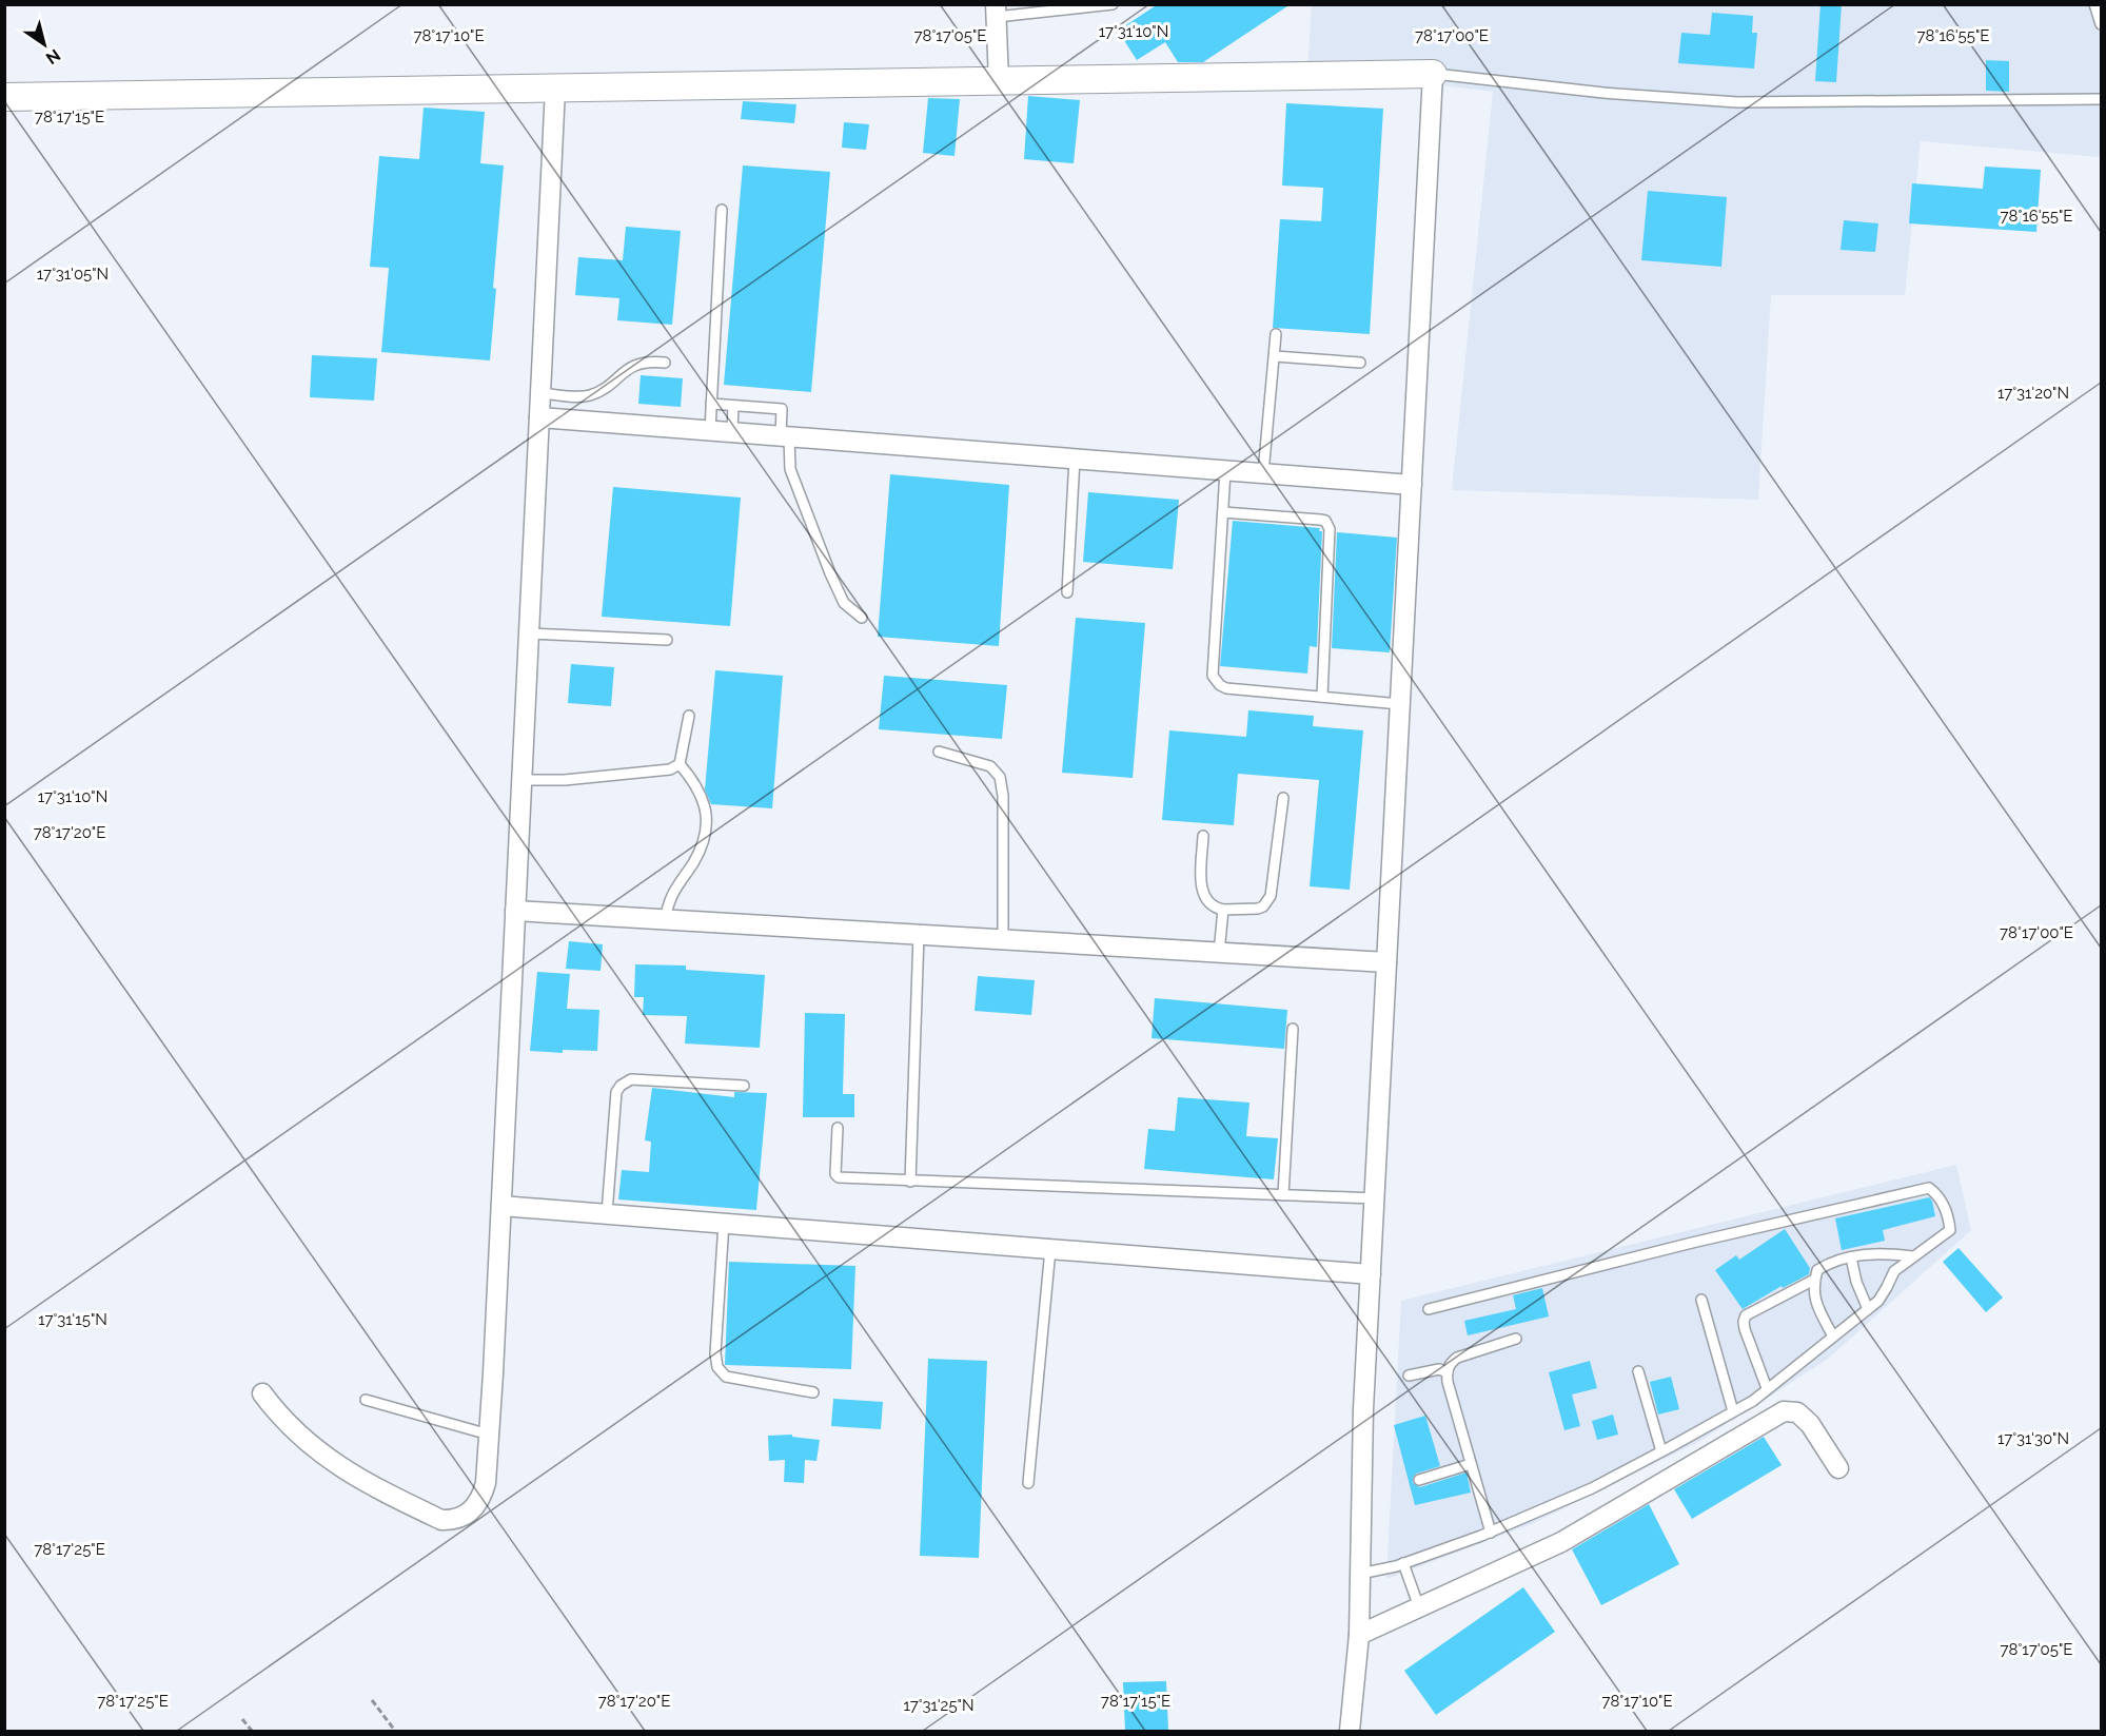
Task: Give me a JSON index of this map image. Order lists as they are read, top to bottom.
{
  "north": "bottom right",
  "coordinates": [
    "17°31'10\"N",
    "78°17'10\"E",
    "78°17'05\"E",
    "78°17'00\"E",
    "78°16'55\"E",
    "78°17'15\"E",
    "17°31'05\"N",
    "17°31'20\"N",
    "78°17'20\"E",
    "17°31'15\"N",
    "17°31'30\"N",
    "78°17'25\"E",
    "17°31'25\"N"
  ]
}
